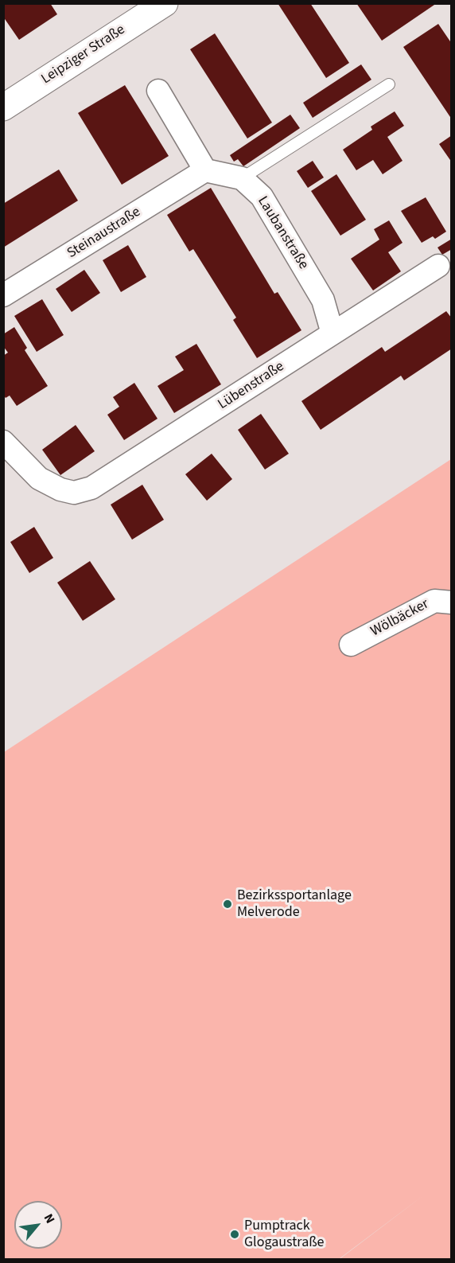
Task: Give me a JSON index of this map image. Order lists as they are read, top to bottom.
{
  "streets": {
    "street": [
      "Leipziger Straße",
      "Steinaustraße",
      "Laubanstraße",
      "Lübenstraße",
      "Wölbäcker"
    ]
  },
  "crossings": [
    ["Laubanstraße", "Lübenstraße"]
  ],
  "places": ["Bezirkssportanlage Melverode", "Pumptrack Glogaustraße"],
  "north": "top right"
}
